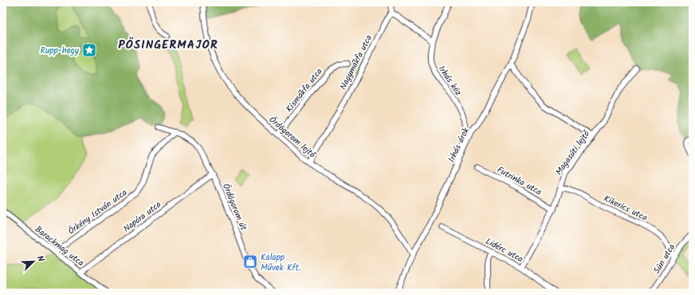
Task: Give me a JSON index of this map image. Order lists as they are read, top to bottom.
{
  "streets": {
    "street": [
      "Nagymákfa utca",
      "Irhás köz",
      "Kismákfa utca",
      "Ördögorom lejtő",
      "Irhás árok",
      "Magasúti lejtő",
      "Futrinka utca",
      "Ördögorom út",
      "Kikerics utca",
      "Örkény István utca",
      "Napóra utca",
      "Barackmag utca",
      "Lidérc utca",
      "Sün utca"
    ]
  },
  "crossings": [
    ["Nagymákfa utca", "Ördögorom lejtő"],
    ["Irhás köz", "Irhás árok"],
    ["Kismákfa utca", "Ördögorom lejtő"],
    ["Ördögorom lejtő", "Irhás árok"],
    ["Magasúti lejtő", "Futrinka utca"],
    ["Magasúti lejtő", "Kikerics utca"],
    ["Magasúti lejtő", "Lidérc utca"],
    ["Ördögorom út", "Örkény István utca"],
    ["Ördögorom út", "Napóra utca"],
    ["Kikerics utca", "Sün utca"],
    ["Örkény István utca", "Barackmag utca"],
    ["Napóra utca", "Barackmag utca"]
  ],
  "districts": ["PÖSINGERMAJOR"],
  "places": {
    "place": ["Rupp-hegy"],
    "shop": ["Kalapp Művek Kft."]
  },
  "north": "top right"
}
